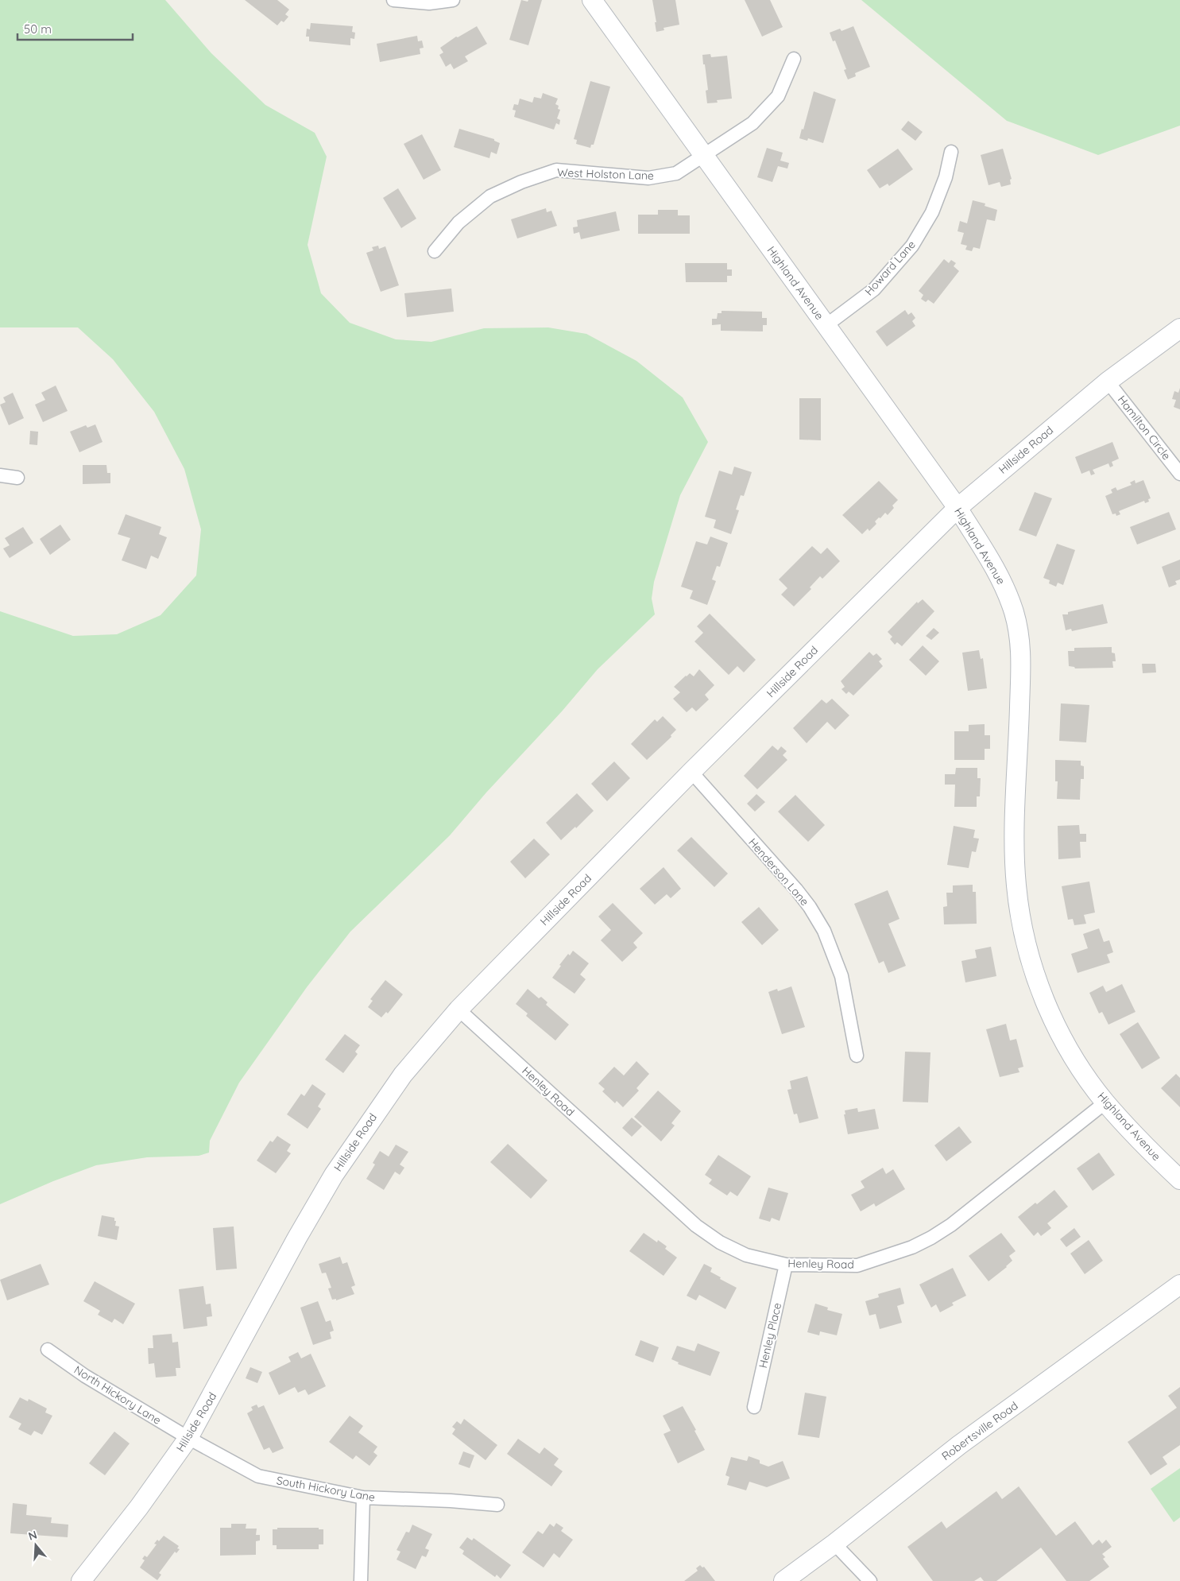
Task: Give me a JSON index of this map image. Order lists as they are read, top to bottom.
{
  "streets": {
    "street": [
      "West Holston Lane",
      "Howard Lane",
      "Highland Avenue",
      "Hamilton Circle",
      "Hillside Road",
      "Henderson Lane",
      "Henley Road",
      "Henley Place",
      "North Hickory Lane",
      "Robertsville Road",
      "South Hickory Lane"
    ]
  },
  "crossings": [
    ["West Holston Lane", "Highland Avenue"],
    ["Howard Lane", "Highland Avenue"],
    ["Highland Avenue", "Hillside Road"],
    ["Highland Avenue", "Henley Road"],
    ["Hamilton Circle", "Hillside Road"],
    ["Hillside Road", "Henderson Lane"],
    ["Hillside Road", "Henley Road"],
    ["Hillside Road", "North Hickory Lane"],
    ["Hillside Road", "South Hickory Lane"],
    ["Henley Road", "Henley Place"],
    ["North Hickory Lane", "South Hickory Lane"]
  ],
  "scale_bar": "50 m",
  "north": "top"
}
